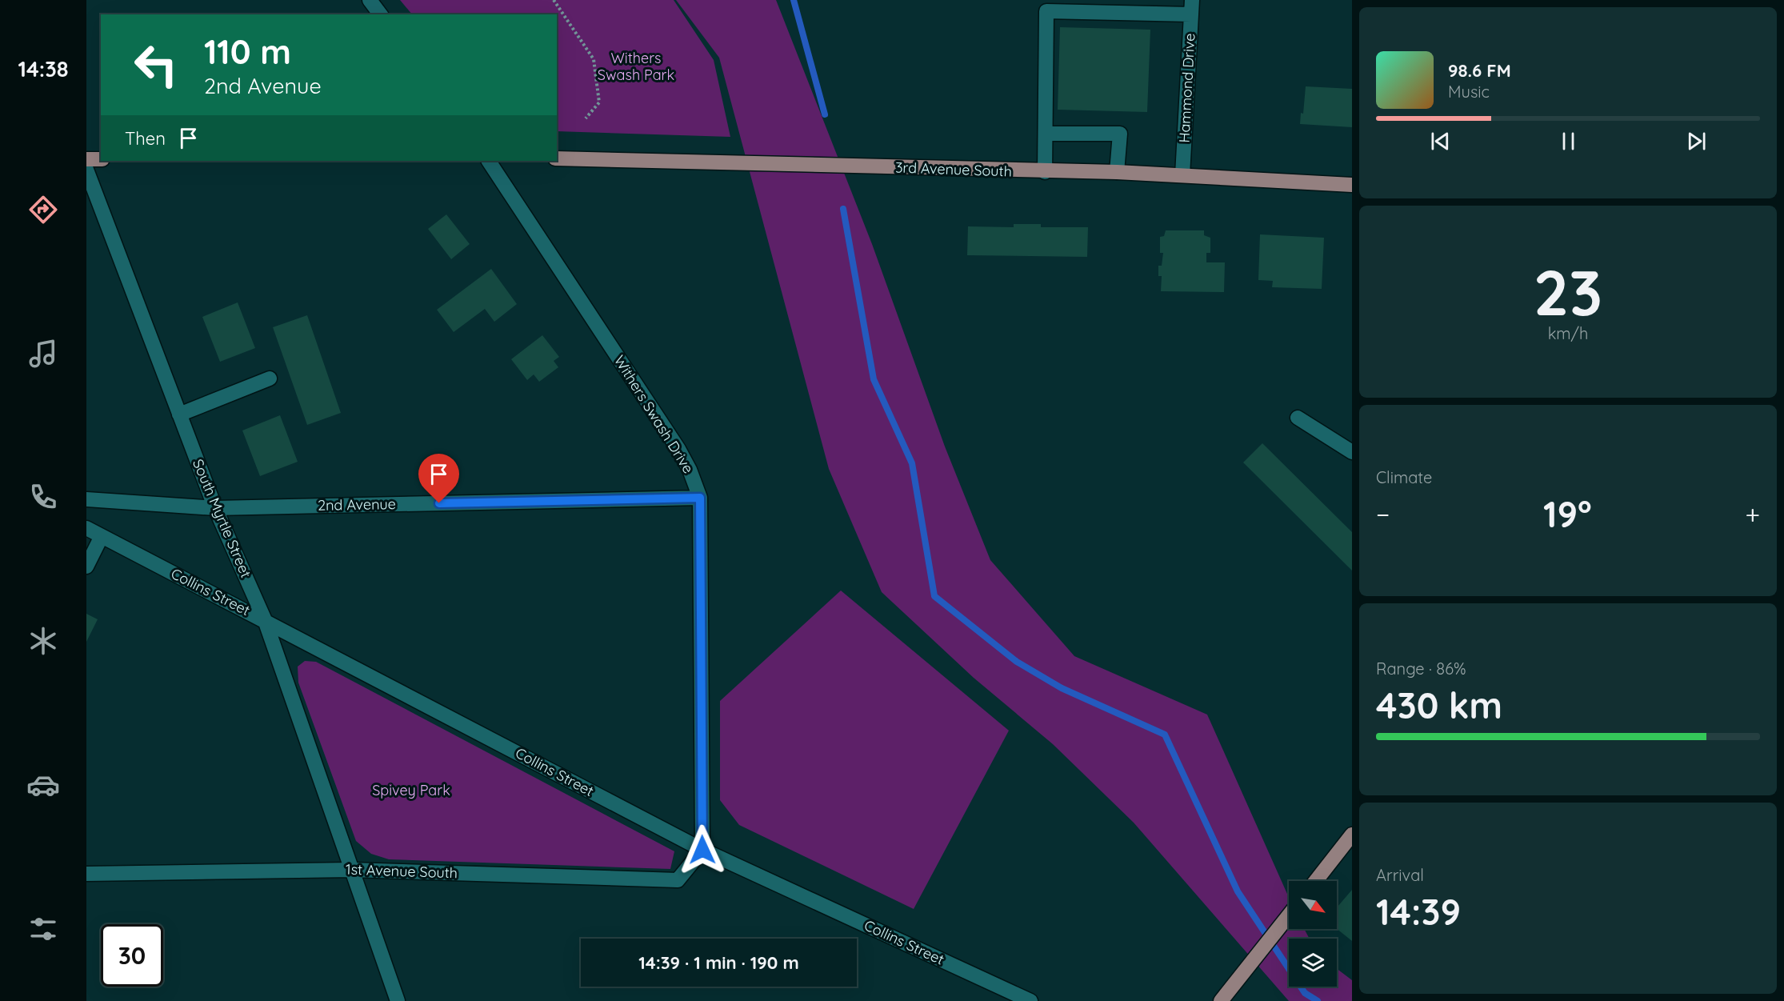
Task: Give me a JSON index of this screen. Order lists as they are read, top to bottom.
{
  "streets": {
    "main road": ["3rd Avenue South"],
    "street": [
      "Hammond Drive",
      "Withers Swash Drive",
      "2nd Avenue",
      "South Myrtle Street",
      "Collins Street",
      "1st Avenue South"
    ]
  },
  "crossings": [
    ["Hammond Drive", "3rd Avenue South"],
    ["Withers Swash Drive", "2nd Avenue"],
    ["Withers Swash Drive", "Collins Street"],
    ["Withers Swash Drive", "1st Avenue South"],
    ["2nd Avenue", "South Myrtle Street"],
    ["South Myrtle Street", "Collins Street"],
    ["South Myrtle Street", "1st Avenue South"],
    ["Collins Street", "1st Avenue South"]
  ],
  "parks": ["Withers Swash Park", "Spivey Park"],
  "north": "bottom right",
  "page": {
    "tabs": "14:38",
    "turn": ["110 m", "2nd Avenue"],
    "song": ["98.6 FM", "Music"],
    "then": "Then",
    "tile": [
      ["23", "km/h"],
      "Climate",
      ["Range · 86%", "430 km"],
      ["Arrival", "14:39"]
    ],
    "heat": ["−", "19°", "+"],
    "limit": "30",
    "trip": "14:39 · 1 min · 190 m"
  }
}
